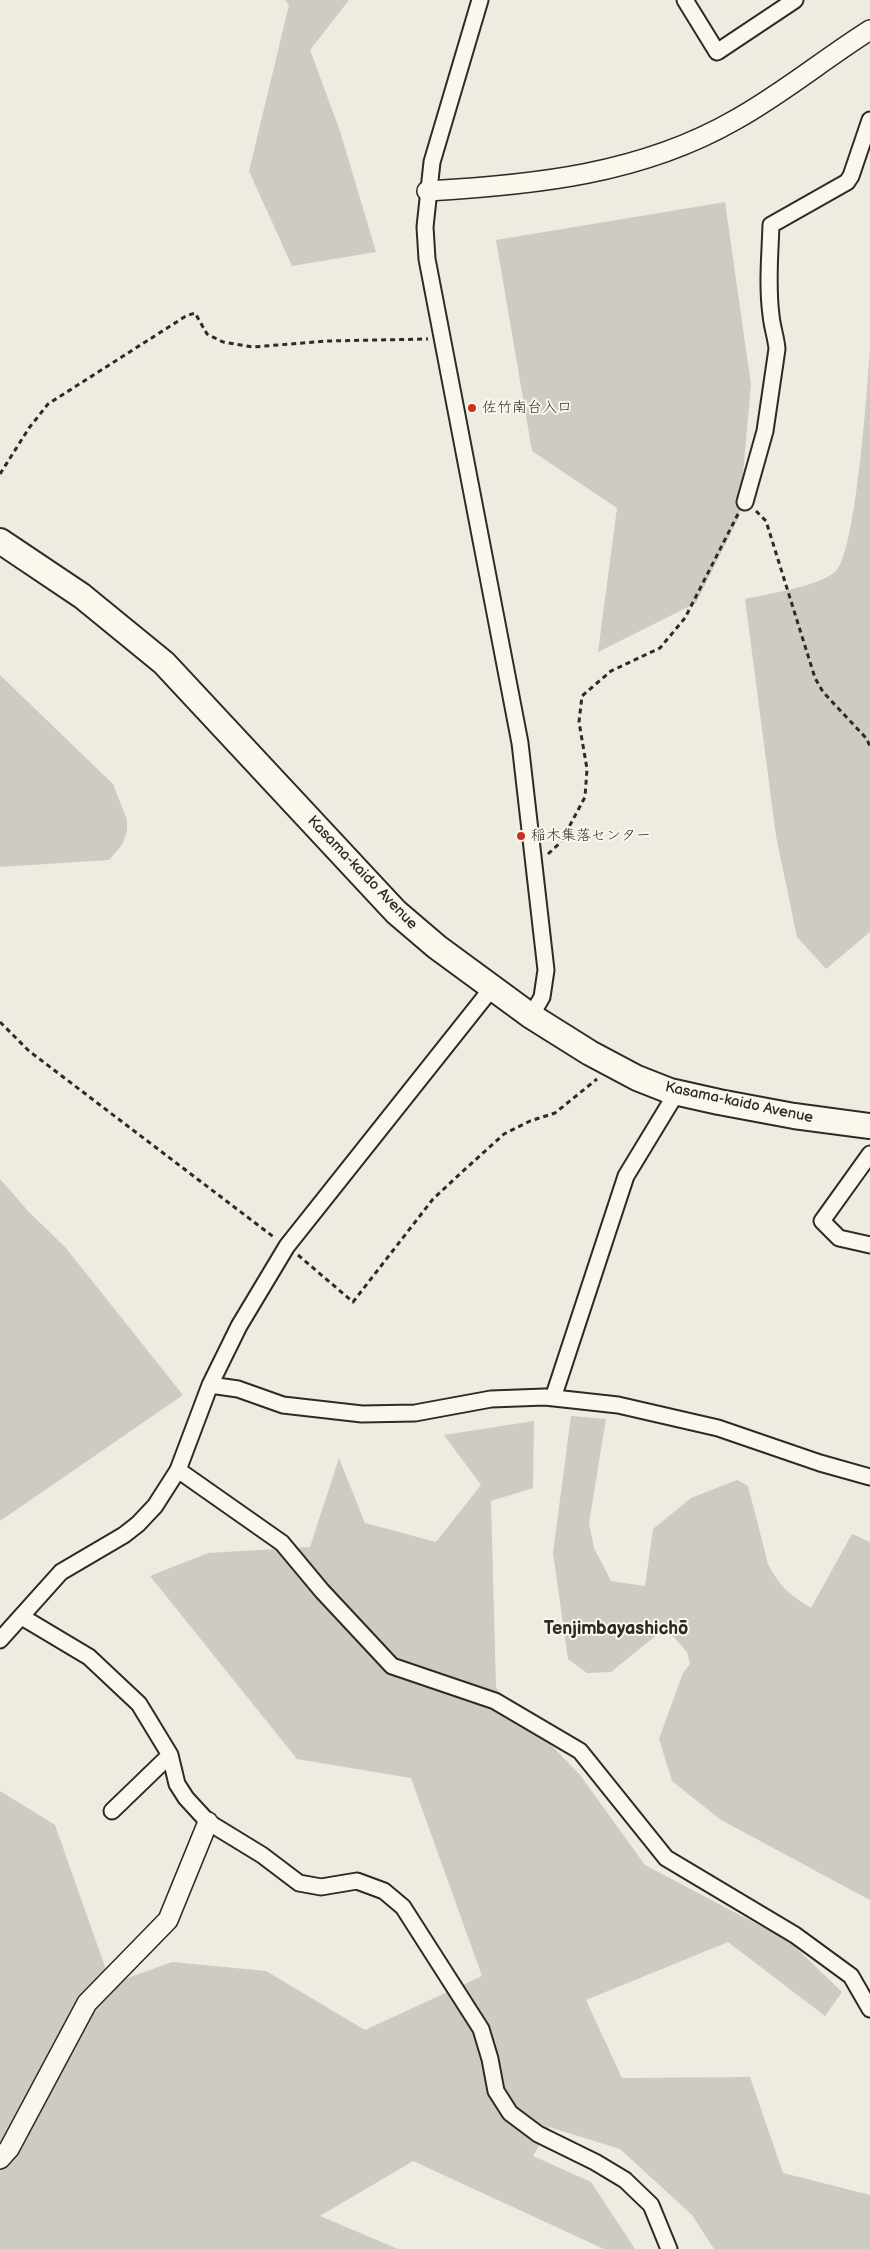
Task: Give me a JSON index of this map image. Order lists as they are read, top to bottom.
{
  "streets": {
    "main road": ["Kasama-kaido Avenue"]
  },
  "districts": ["Tenjimbayashichō"],
  "places": ["佐竹南台入口", "稲木集落センター"]
}
